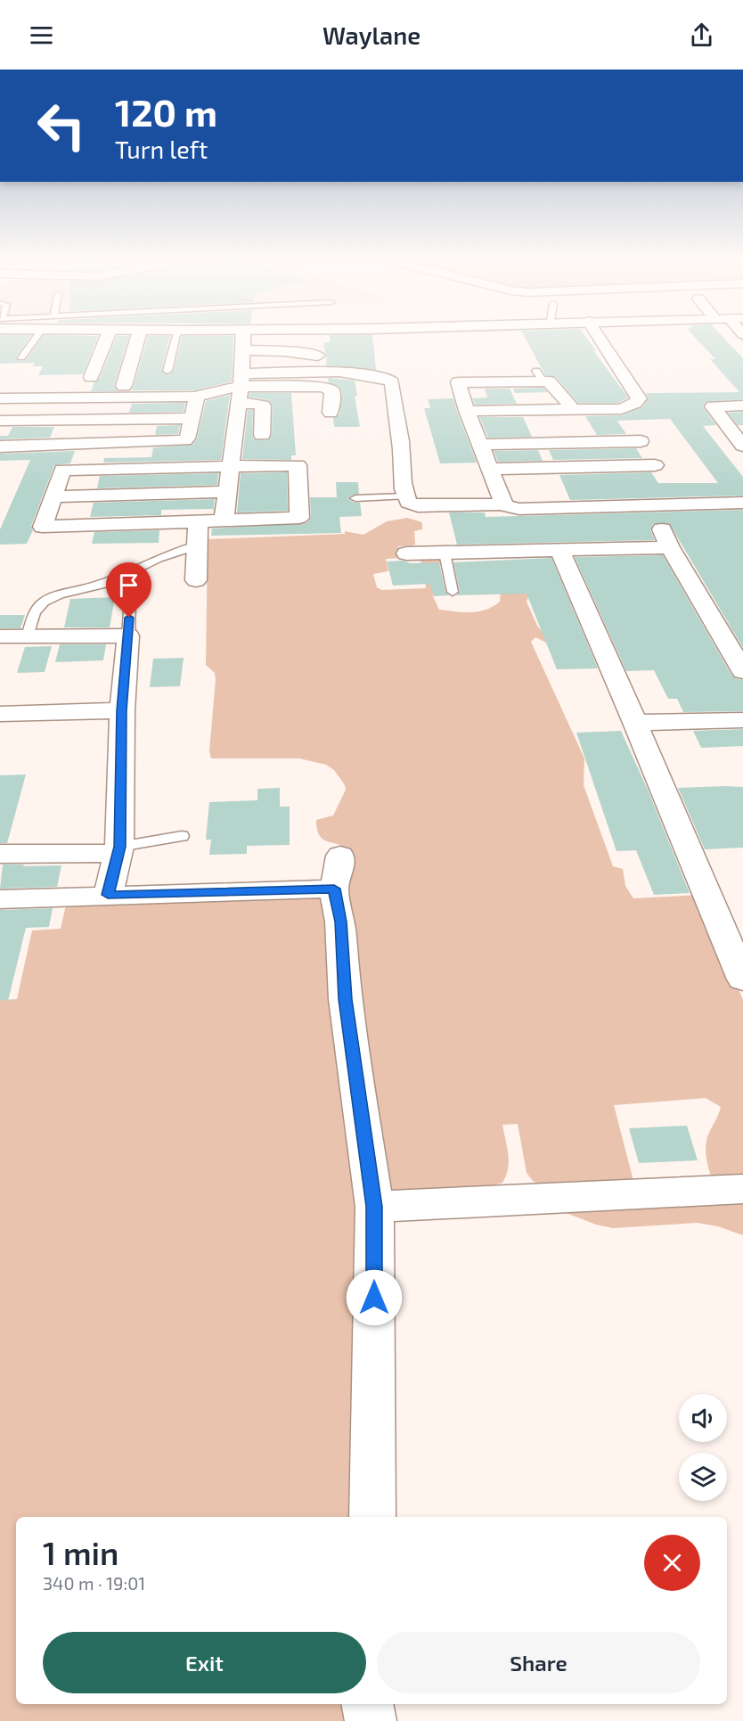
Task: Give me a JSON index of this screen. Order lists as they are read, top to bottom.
{
  "page": {
    "header": "Waylane",
    "turn": ["120 m", "Turn left"],
    "heading": ["1 min", "340 m · 19:01"],
    "buttons": ["Exit", "Share"]
  }
}
